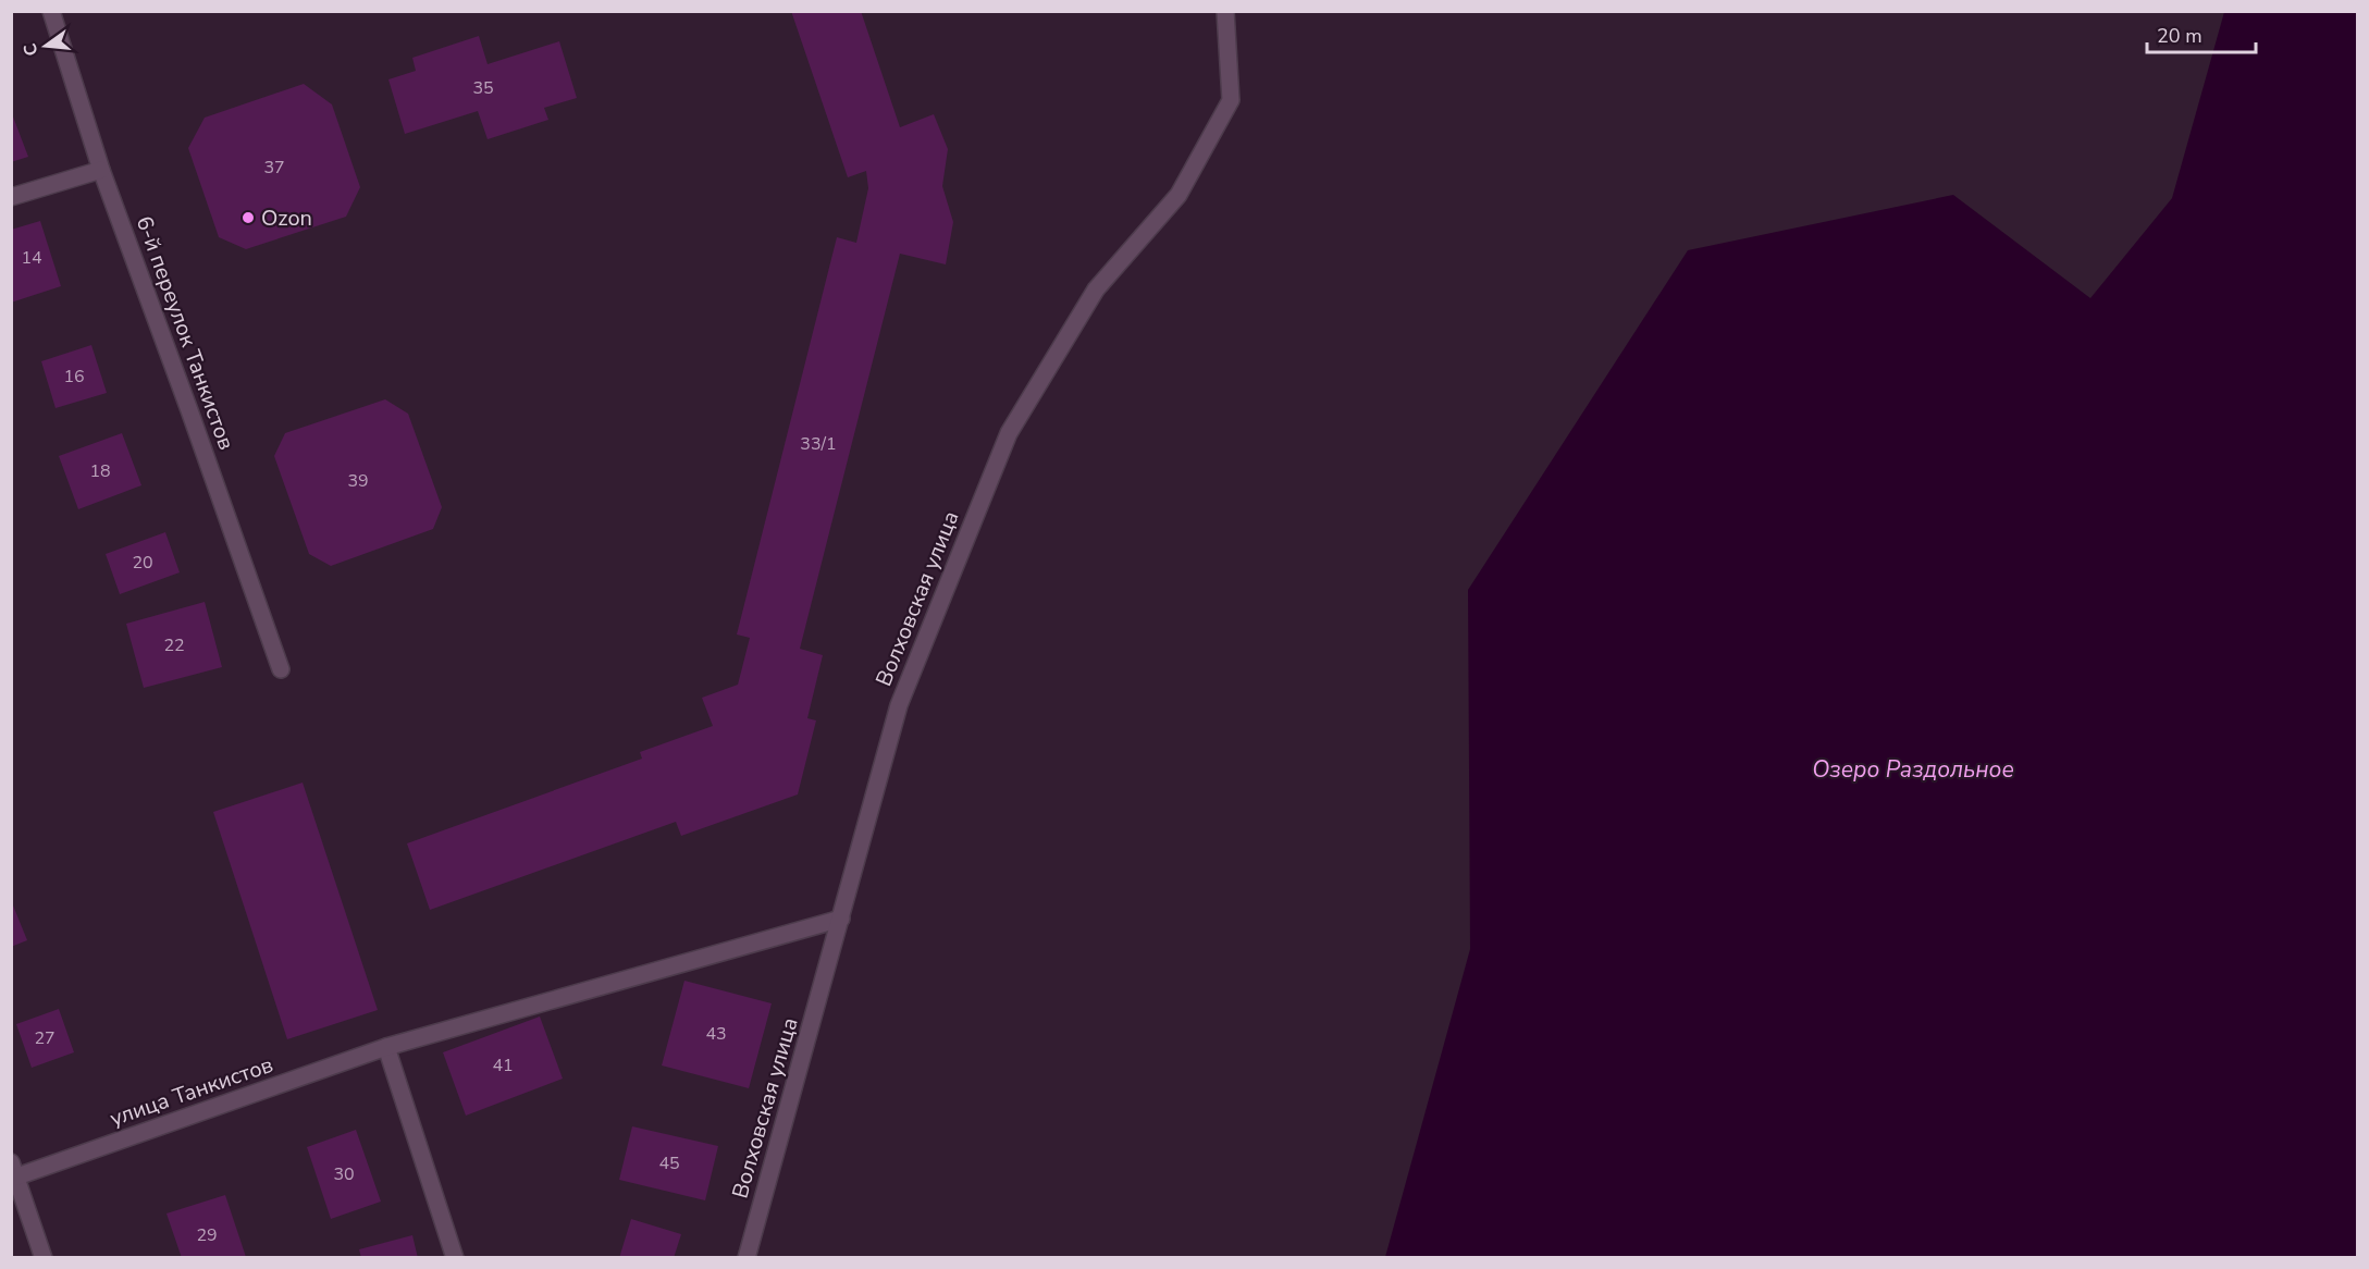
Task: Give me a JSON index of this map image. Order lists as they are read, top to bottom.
{
  "streets": {
    "street": ["6-й переулок Танкистов", "Волховская улица", "улица Танкистов"]
  },
  "crossings": [
    ["Волховская улица", "улица Танкистов"]
  ],
  "water": ["Озеро Раздольное"],
  "places": ["Ozon"],
  "house_numbers": [
    "35",
    "37",
    "14",
    "16",
    "33/1",
    "18",
    "39",
    "20",
    "22",
    "43",
    "27",
    "41",
    "45",
    "30",
    "29"
  ],
  "scale_bar": "20 m",
  "north": "left"
}
